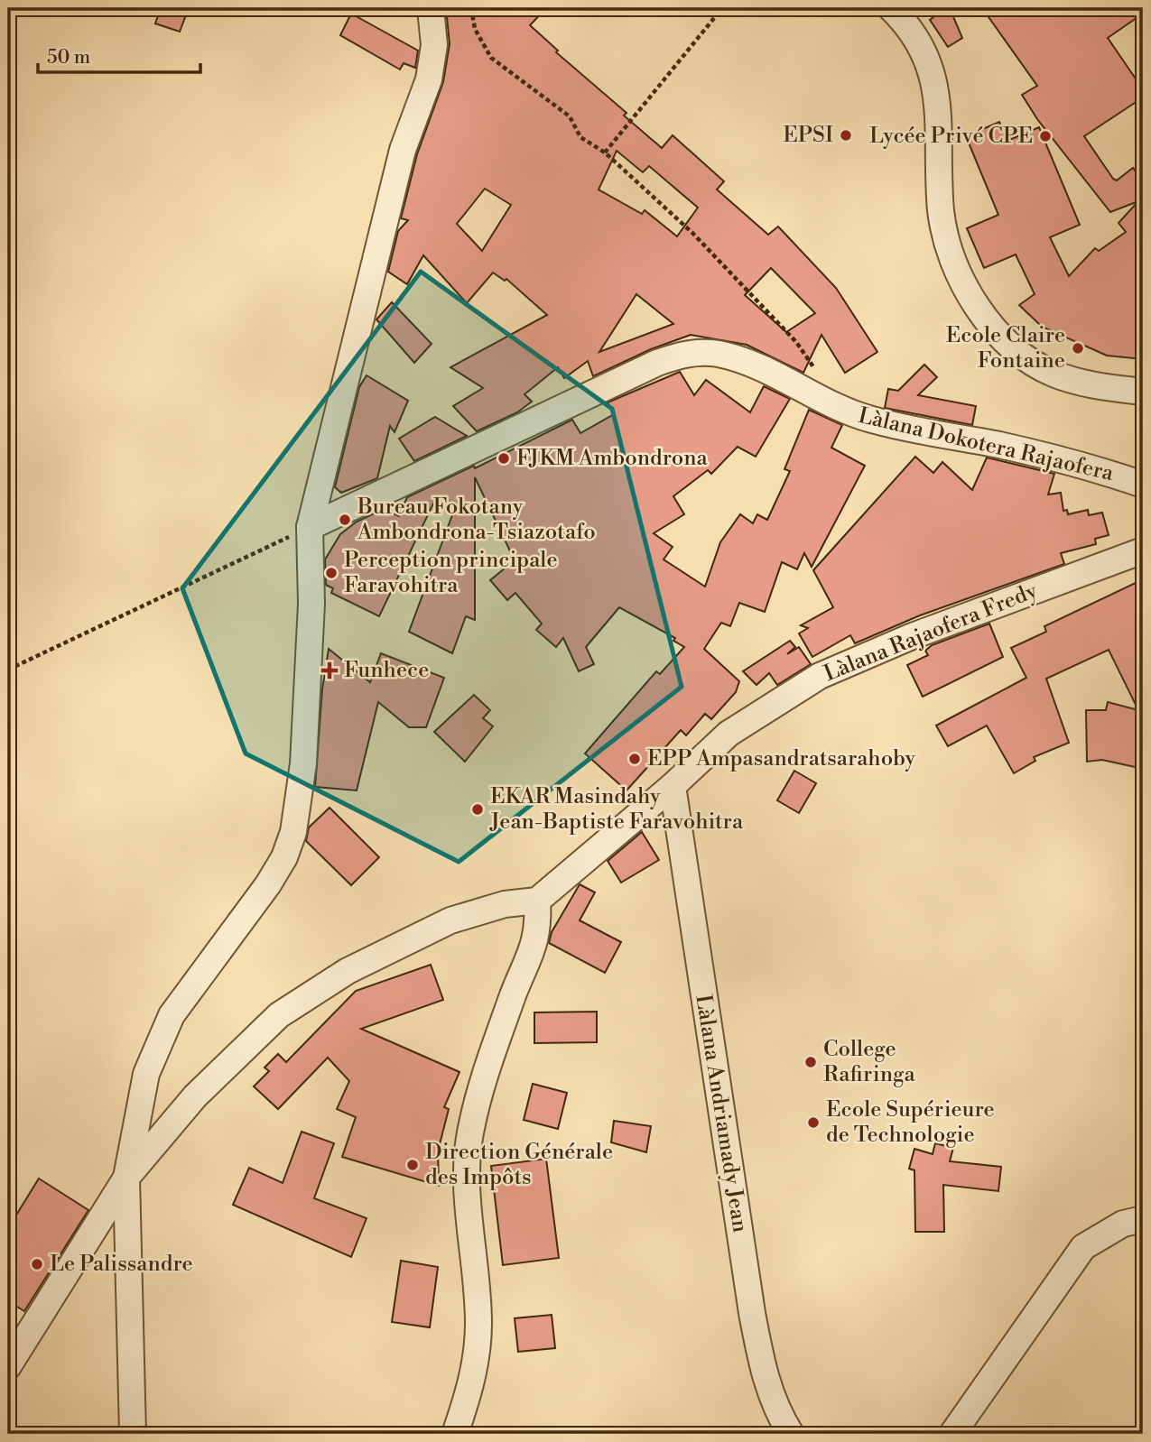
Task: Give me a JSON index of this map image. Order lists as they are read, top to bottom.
{
  "streets": {
    "street": ["Làlana Dokotera Rajaofera", "Làlana Rajaofera Fredy", "Làlana Andriamady Jean"]
  },
  "crossings": [
    ["Làlana Rajaofera Fredy", "Làlana Andriamady Jean"]
  ],
  "places": {
    "other": [
      "EPSI",
      "Lycée Privé CPE",
      "Ecole Claire Fontaine",
      "FJKM Ambondrona",
      "Bureau Fokotany Ambondrona-Tsiazotafo",
      "Perception principale Faravohitra",
      "EPP Ampasandratsarahoby",
      "EKAR Masindahy Jean-Baptiste Faravohitra",
      "College Rafiringa",
      "Ecole Supérieure de Technologie",
      "Direction Générale des Impôts",
      "Le Palissandre"
    ],
    "health": ["Funhece"]
  },
  "scale_bar": "50 m"
}
